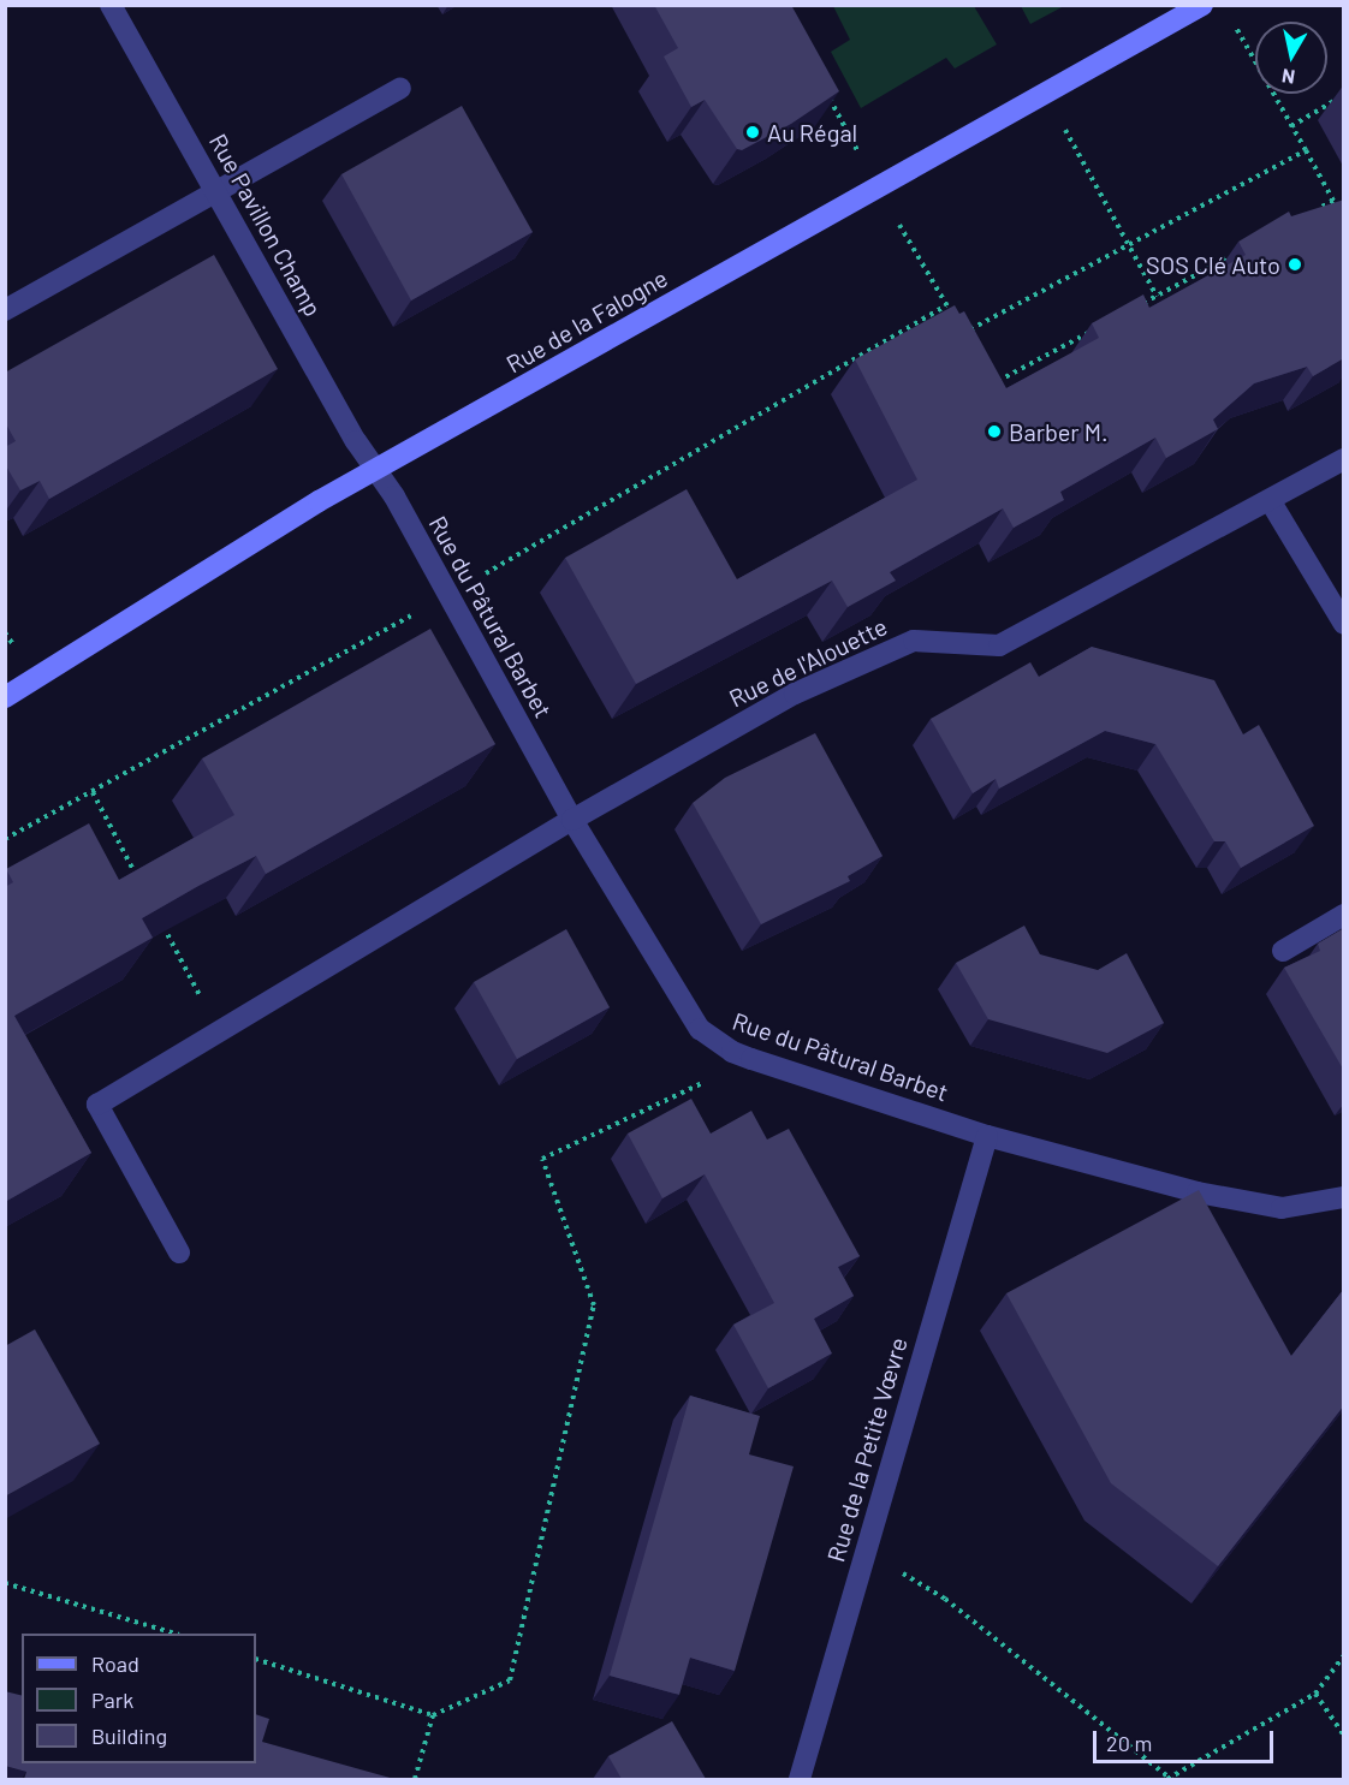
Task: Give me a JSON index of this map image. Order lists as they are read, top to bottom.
{
  "streets": {
    "street": [
      "Rue Pavillon Champ",
      "Rue de la Falogne",
      "Rue du Pâtural Barbet",
      "Rue de l'Alouette",
      "Rue de la Petite Vœvre"
    ]
  },
  "crossings": [
    ["Rue Pavillon Champ", "Rue de la Falogne"],
    ["Rue Pavillon Champ", "Rue du Pâtural Barbet"],
    ["Rue de la Falogne", "Rue du Pâtural Barbet"],
    ["Rue du Pâtural Barbet", "Rue de l'Alouette"],
    ["Rue du Pâtural Barbet", "Rue de la Petite Vœvre"]
  ],
  "places": ["Au Régal", "SOS Clé Auto", "Barber M."],
  "legend": ["Road", "Park", "Building"],
  "scale_bar": "20 m",
  "north": "bottom"
}
